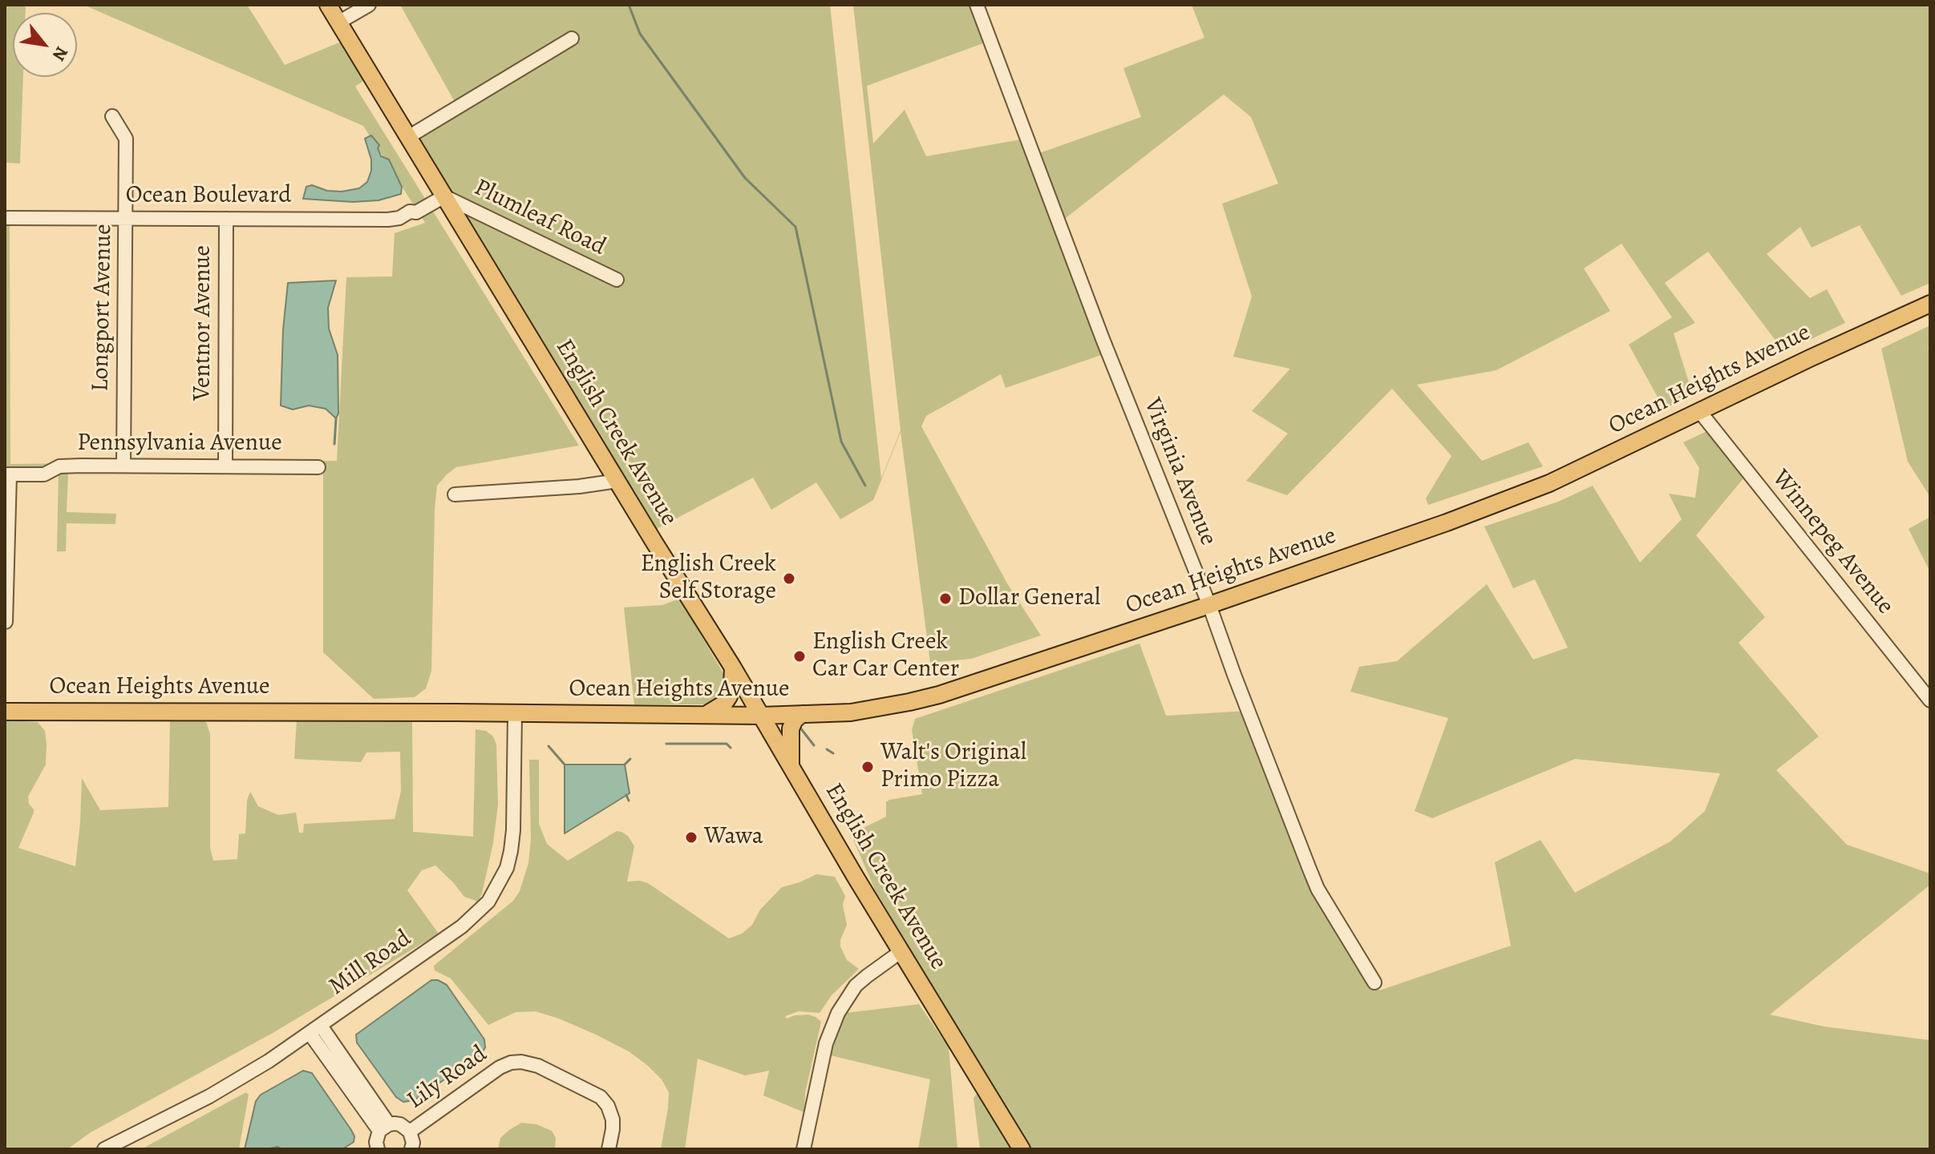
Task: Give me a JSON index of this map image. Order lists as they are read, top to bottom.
{
  "streets": {
    "main road": ["Ocean Heights Avenue", "English Creek Avenue"],
    "street": [
      "Ocean Boulevard",
      "Plumleaf Road",
      "Longport Avenue",
      "Ventnor Avenue",
      "Pennsylvania Avenue",
      "Virginia Avenue",
      "Winnepeg Avenue",
      "Mill Road",
      "Lily Road"
    ]
  },
  "crossings": [
    ["Ocean Boulevard", "Plumleaf Road"],
    ["Ocean Boulevard", "Longport Avenue"],
    ["Ocean Boulevard", "Ventnor Avenue"],
    ["Ocean Boulevard", "English Creek Avenue"],
    ["Plumleaf Road", "English Creek Avenue"],
    ["Longport Avenue", "Pennsylvania Avenue"],
    ["Ventnor Avenue", "Pennsylvania Avenue"],
    ["Ocean Heights Avenue", "English Creek Avenue"],
    ["Ocean Heights Avenue", "Virginia Avenue"],
    ["Ocean Heights Avenue", "Winnepeg Avenue"],
    ["Ocean Heights Avenue", "Mill Road"]
  ],
  "places": [
    "English Creek Self Storage",
    "Dollar General",
    "English Creek Car Car Center",
    "Walt's Original Primo Pizza",
    "Wawa"
  ],
  "north": "bottom right"
}
